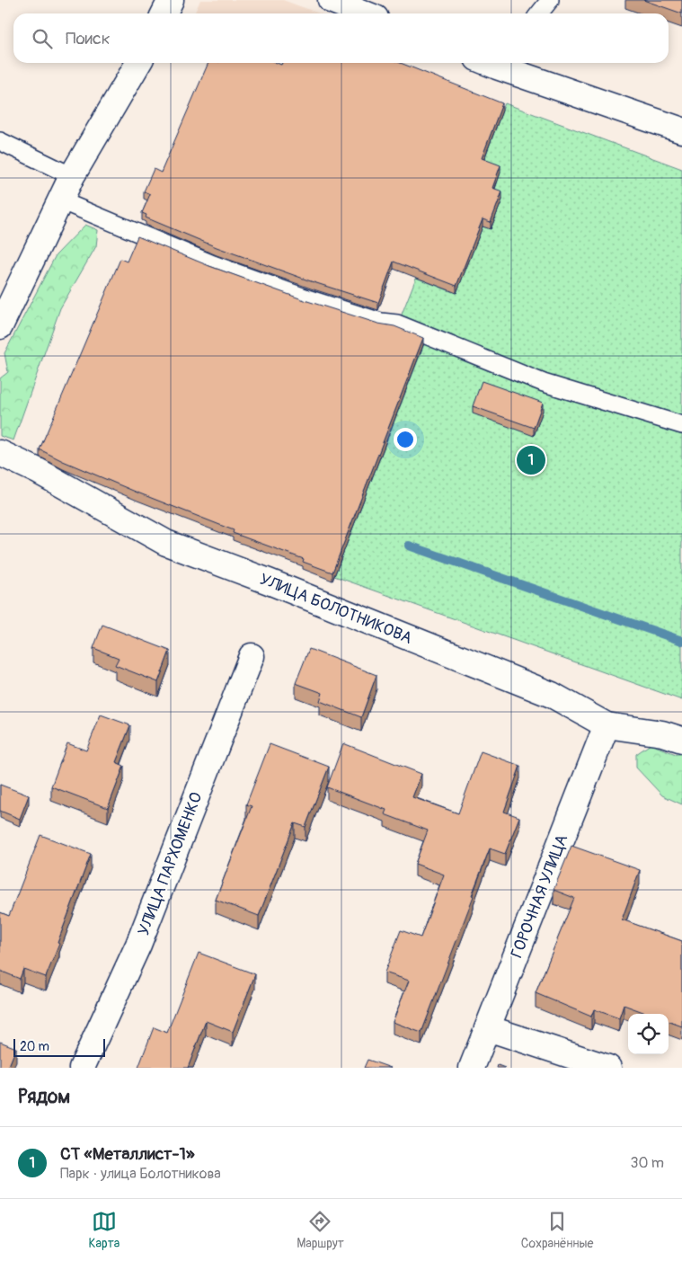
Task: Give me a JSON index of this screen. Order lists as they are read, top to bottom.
{
  "streets": {
    "street": ["УЛИЦА БОЛОТНИКОВА", "УЛИЦА ПАРХОМЕНКО", "ГОРОЧНАЯ УЛИЦА"]
  },
  "crossings": [
    ["УЛИЦА БОЛОТНИКОВА", "ГОРОЧНАЯ УЛИЦА"]
  ],
  "scale_bar": "20 m",
  "page": {
    "search": "Поиск",
    "pins": "1",
    "scale": "20 m",
    "heading": "Рядом",
    "list": [
      {
        "mark": "1",
        "name": "СТ «Металлист-1»",
        "note": "Парк · улица Болотникова",
        "value": "30 m"
      }
    ],
    "nav": ["Карта", "Маршрут", "Сохранённые"]
  }
}
